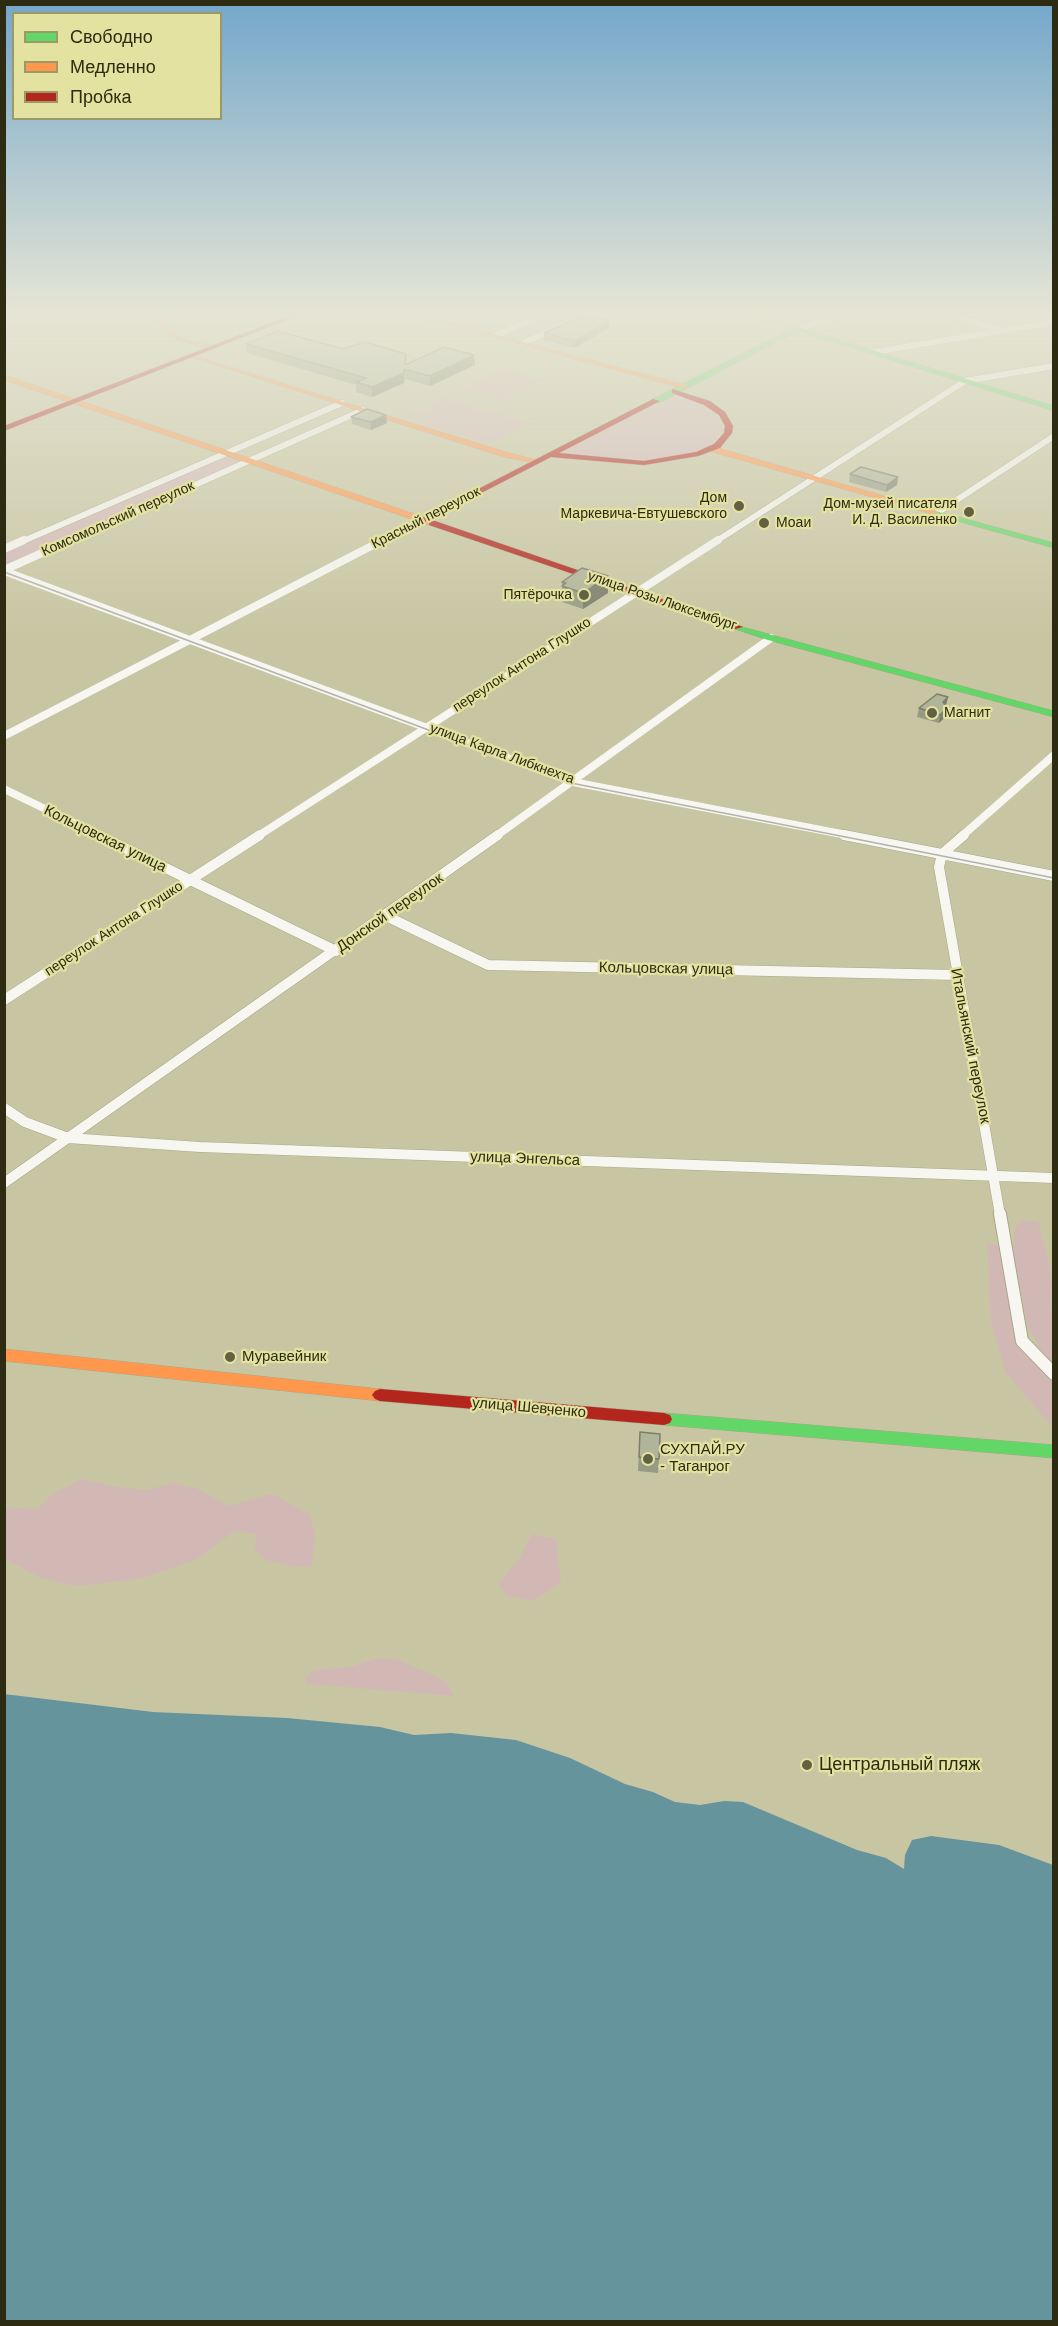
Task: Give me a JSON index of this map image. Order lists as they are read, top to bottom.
{
  "streets": {
    "main road": ["Красный переулок", "улица Розы Люксембург", "улица Шевченко"],
    "street": [
      "Комсомольский переулок",
      "переулок Антона Глушко",
      "улица Карла Либкнехта",
      "Кольцовская улица",
      "Донской переулок",
      "Итальянский переулок",
      "улица Энгельса"
    ]
  },
  "crossings": [
    ["Красный переулок", "улица Розы Люксембург"],
    ["Красный переулок", "улица Карла Либкнехта"],
    ["Комсомольский переулок", "улица Розы Люксембург"],
    ["Комсомольский переулок", "улица Карла Либкнехта"],
    ["улица Розы Люксембург", "переулок Антона Глушко"],
    ["улица Розы Люксембург", "Донской переулок"],
    ["переулок Антона Глушко", "улица Карла Либкнехта"],
    ["переулок Антона Глушко", "Кольцовская улица"],
    ["улица Карла Либкнехта", "Донской переулок"],
    ["улица Карла Либкнехта", "Итальянский переулок"],
    ["Кольцовская улица", "Донской переулок"],
    ["Кольцовская улица", "Итальянский переулок"],
    ["Донской переулок", "улица Энгельса"],
    ["Итальянский переулок", "улица Энгельса"]
  ],
  "places": [
    "Дом Маркевича-Евтушевского",
    "Дом-музей писателя И. Д. Василенко",
    "Моаи",
    "Пятёрочка",
    "Магнит",
    "Муравейник",
    "СУХПАЙ.РУ - Таганрог",
    "Центральный пляж"
  ],
  "legend": ["Свободно", "Медленно", "Пробка"]
}
